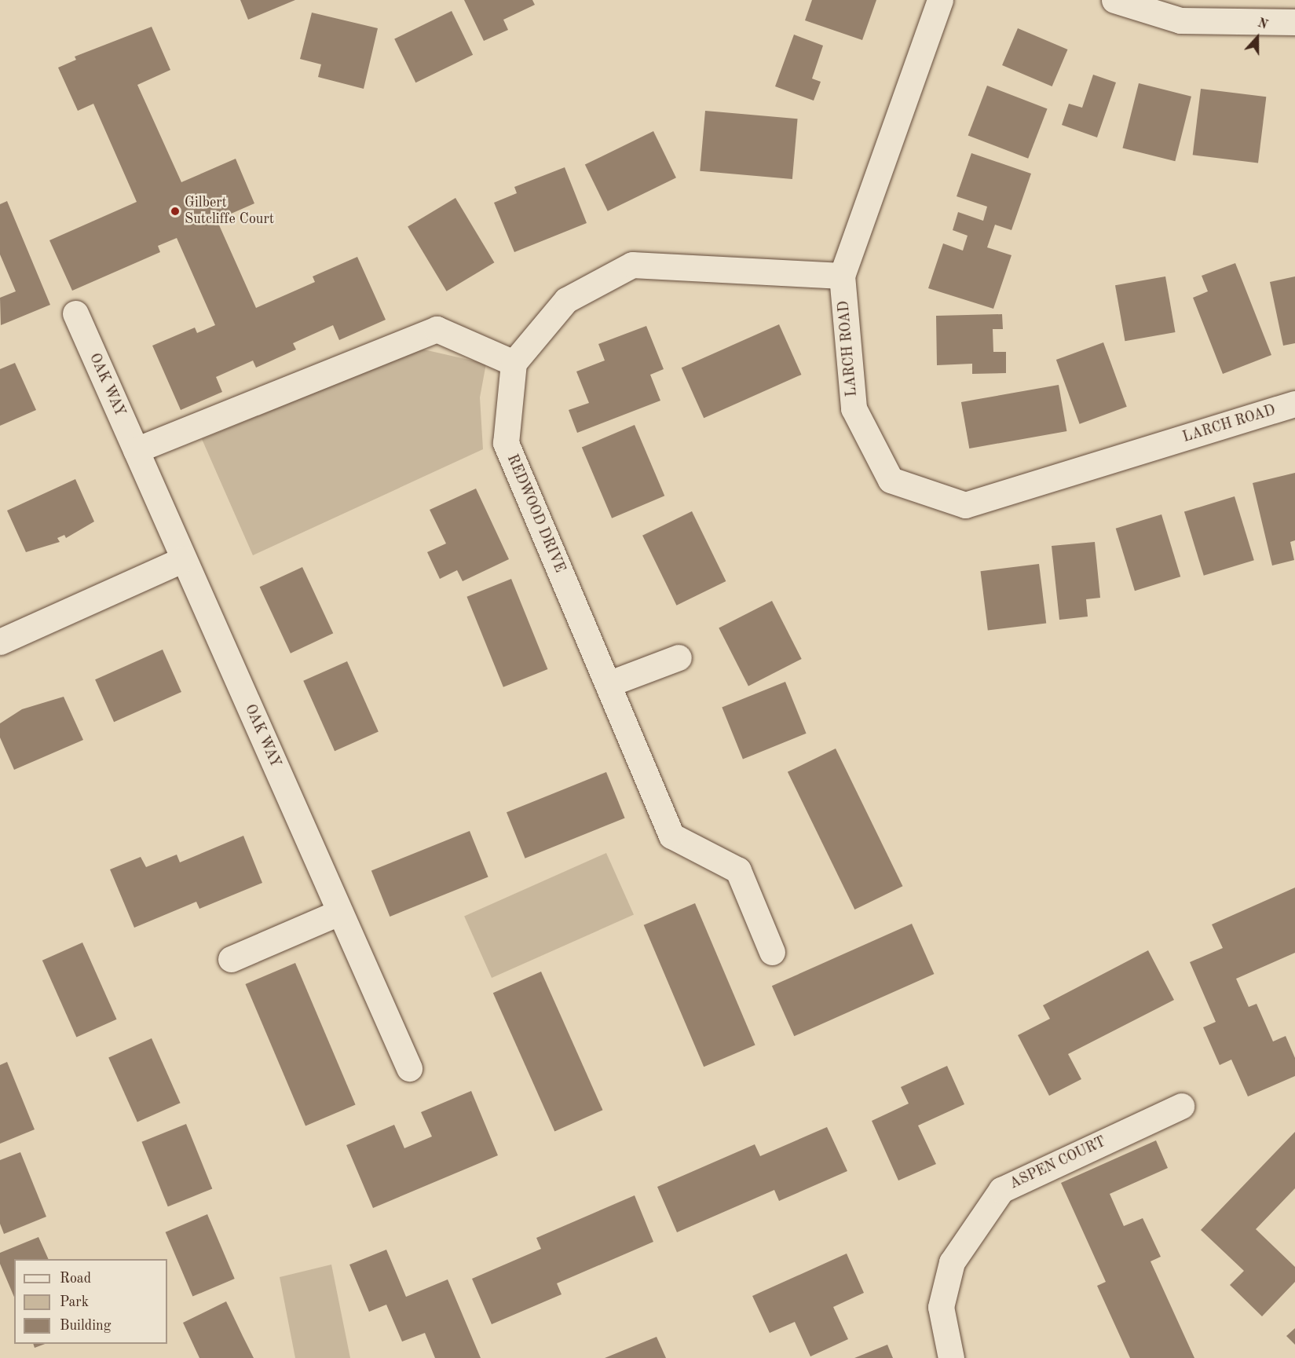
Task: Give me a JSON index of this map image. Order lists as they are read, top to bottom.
{
  "streets": {
    "street": [
      "LARCH ROAD",
      "OAK WAY",
      "REDWOOD DRIVE",
      "ASPEN COURT"
    ]
  },
  "places": ["Gilbert Sutcliffe Court"],
  "legend": ["Road", "Park", "Building"],
  "north": "top"
}
